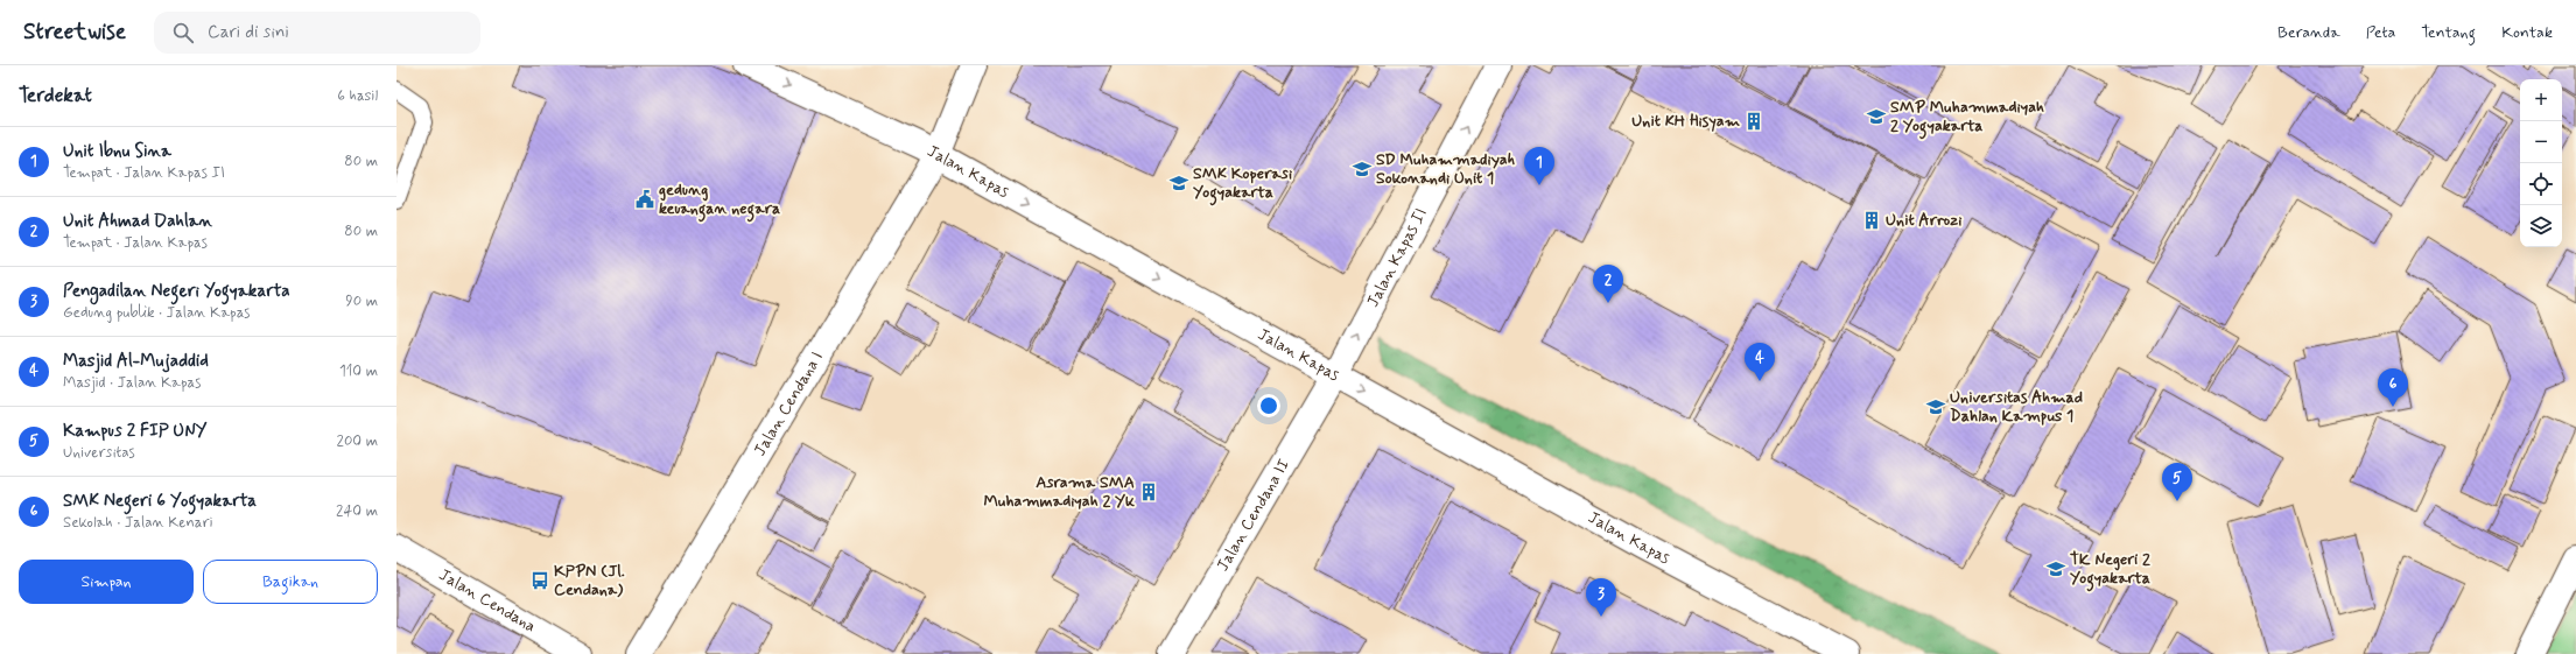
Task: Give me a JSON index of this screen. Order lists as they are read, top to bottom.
{
  "streets": {
    "street": [
      "Jalan Kapas",
      "Jalan Kapas II",
      "Jalan Cendana I",
      "Jalan Cendana II",
      "Jalan Cendana"
    ]
  },
  "crossings": [
    ["Jalan Kapas", "Jalan Kapas II"],
    ["Jalan Kapas", "Jalan Cendana I"],
    ["Jalan Kapas", "Jalan Cendana II"],
    ["Jalan Kapas II", "Jalan Cendana II"]
  ],
  "one_way": ["Jalan Kapas", "Jalan Kapas II"],
  "places": {
    "school or university": [
      "SMP Muhammadiyah 2 Yogyakarta",
      "SD Muhammadiyah Sokonandi Unit 1",
      "SMK Koperasi Yogyakarta",
      "Universitas Ahmad Dahlan Kampus 1",
      "TK Negeri 2 Yogyakarta"
    ],
    "building": ["Unit KH Hisyam", "Unit Arrozi", "Asrama SMA Muhammadiyah 2 Yk"],
    "public building": ["gedung keuangan negara"],
    "bus stop": ["KPPN (Jl. Cendana)"]
  },
  "page": {
    "header": "Streetwise",
    "search": "Cari di sini",
    "nav": [
      "Beranda",
      "Peta",
      "Tentang",
      "Kontak"
    ],
    "heading": ["Terdekat", "6 hasil"],
    "map_buttons": ["+", "−"],
    "list": [
      {
        "mark": "1",
        "name": "Unit Ibnu Sina",
        "note": "Tempat · Jalan Kapas II",
        "value": "80 m"
      },
      {
        "mark": "2",
        "name": "Unit Ahmad Dahlan",
        "note": "Tempat · Jalan Kapas",
        "value": "80 m"
      },
      {
        "mark": "3",
        "name": "Pengadilan Negeri Yogyakarta",
        "note": "Gedung publik · Jalan Kapas",
        "value": "90 m"
      },
      {
        "mark": "4",
        "name": "Masjid Al-Mujaddid",
        "note": "Masjid · Jalan Kapas",
        "value": "110 m"
      },
      {
        "mark": "5",
        "name": "Kampus 2 FIP UNY",
        "note": "Universitas",
        "value": "200 m"
      },
      {
        "mark": "6",
        "name": "SMK Negeri 6 Yogyakarta",
        "note": "Sekolah · Jalan Kenari",
        "value": "240 m"
      }
    ],
    "pins": [
      "1",
      "2",
      "4",
      "6",
      "5",
      "3"
    ],
    "buttons": ["Simpan", "Bagikan"]
  }
}
